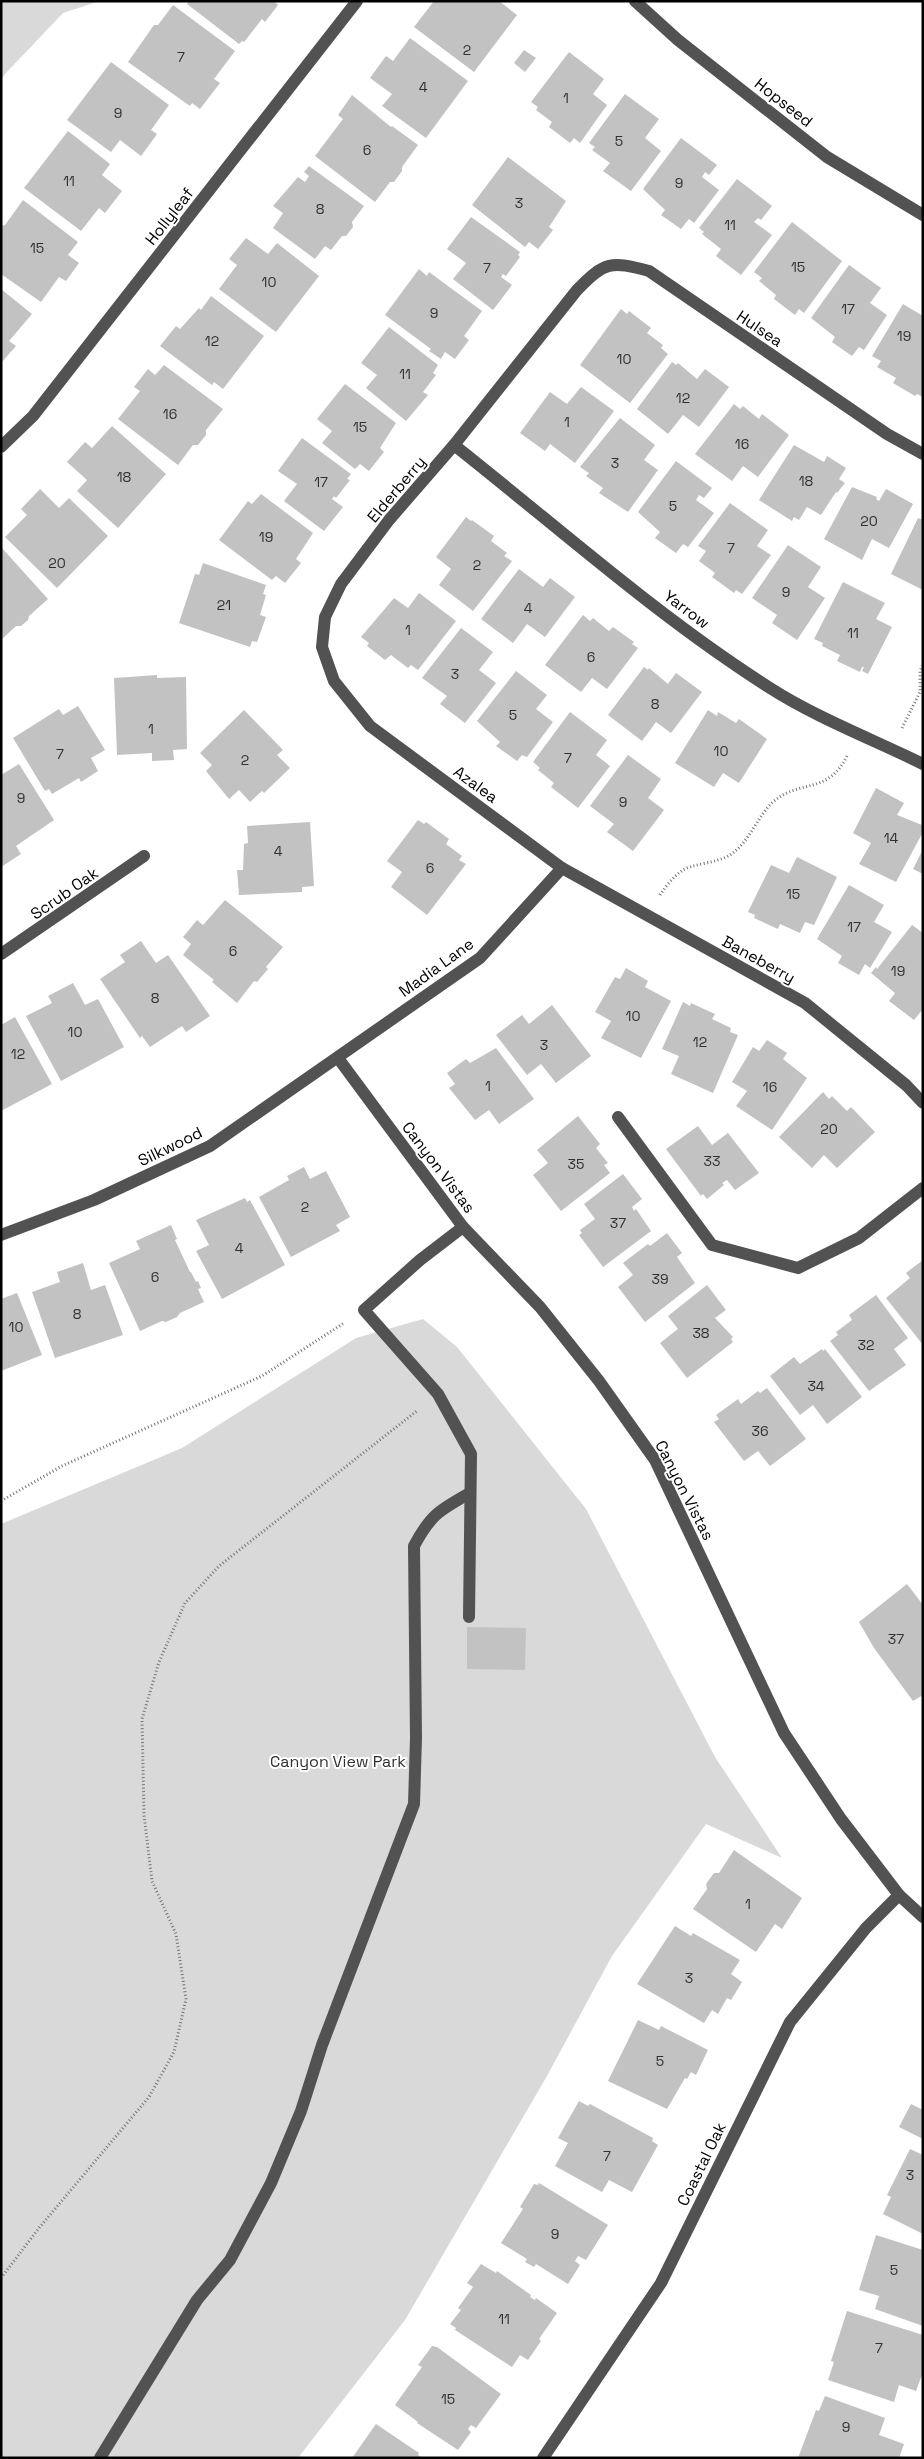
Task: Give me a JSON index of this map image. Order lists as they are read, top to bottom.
{
  "streets": {
    "street": [
      "Hopseed",
      "Hollyleaf",
      "Hulsea",
      "Elderberry",
      "Yarrow",
      "Azalea",
      "Scrub Oak",
      "Baneberry",
      "Madia Lane",
      "Silkwood",
      "Canyon Vistas",
      "Coastal Oak"
    ]
  },
  "crossings": [
    ["Hulsea", "Elderberry"],
    ["Elderberry", "Yarrow"],
    ["Elderberry", "Azalea"],
    ["Azalea", "Baneberry"],
    ["Azalea", "Madia Lane"],
    ["Baneberry", "Madia Lane"],
    ["Madia Lane", "Silkwood"],
    ["Madia Lane", "Canyon Vistas"],
    ["Silkwood", "Canyon Vistas"],
    ["Canyon Vistas", "Coastal Oak"]
  ],
  "parks": ["Canyon View Park"],
  "house_numbers": [
    "2",
    "7",
    "4",
    "1",
    "9",
    "5",
    "6",
    "11",
    "9",
    "3",
    "8",
    "11",
    "15",
    "15",
    "7",
    "10",
    "17",
    "9",
    "19",
    "12",
    "10",
    "11",
    "12",
    "16",
    "1",
    "15",
    "16",
    "3",
    "18",
    "18",
    "17",
    "5",
    "20",
    "19",
    "7",
    "20",
    "2",
    "9",
    "21",
    "4",
    "1",
    "11",
    "6",
    "3",
    "8",
    "5",
    "1",
    "10",
    "7",
    "7",
    "2",
    "9",
    "9",
    "14",
    "4",
    "6",
    "15",
    "17",
    "6",
    "19",
    "8",
    "10",
    "10",
    "12",
    "3",
    "12",
    "1",
    "16",
    "20",
    "33",
    "35",
    "2",
    "37",
    "4",
    "6",
    "39",
    "8",
    "10",
    "38",
    "32",
    "34",
    "36",
    "37",
    "1",
    "3",
    "5",
    "7",
    "3",
    "9",
    "5",
    "11",
    "7",
    "15",
    "9"
  ]
}
